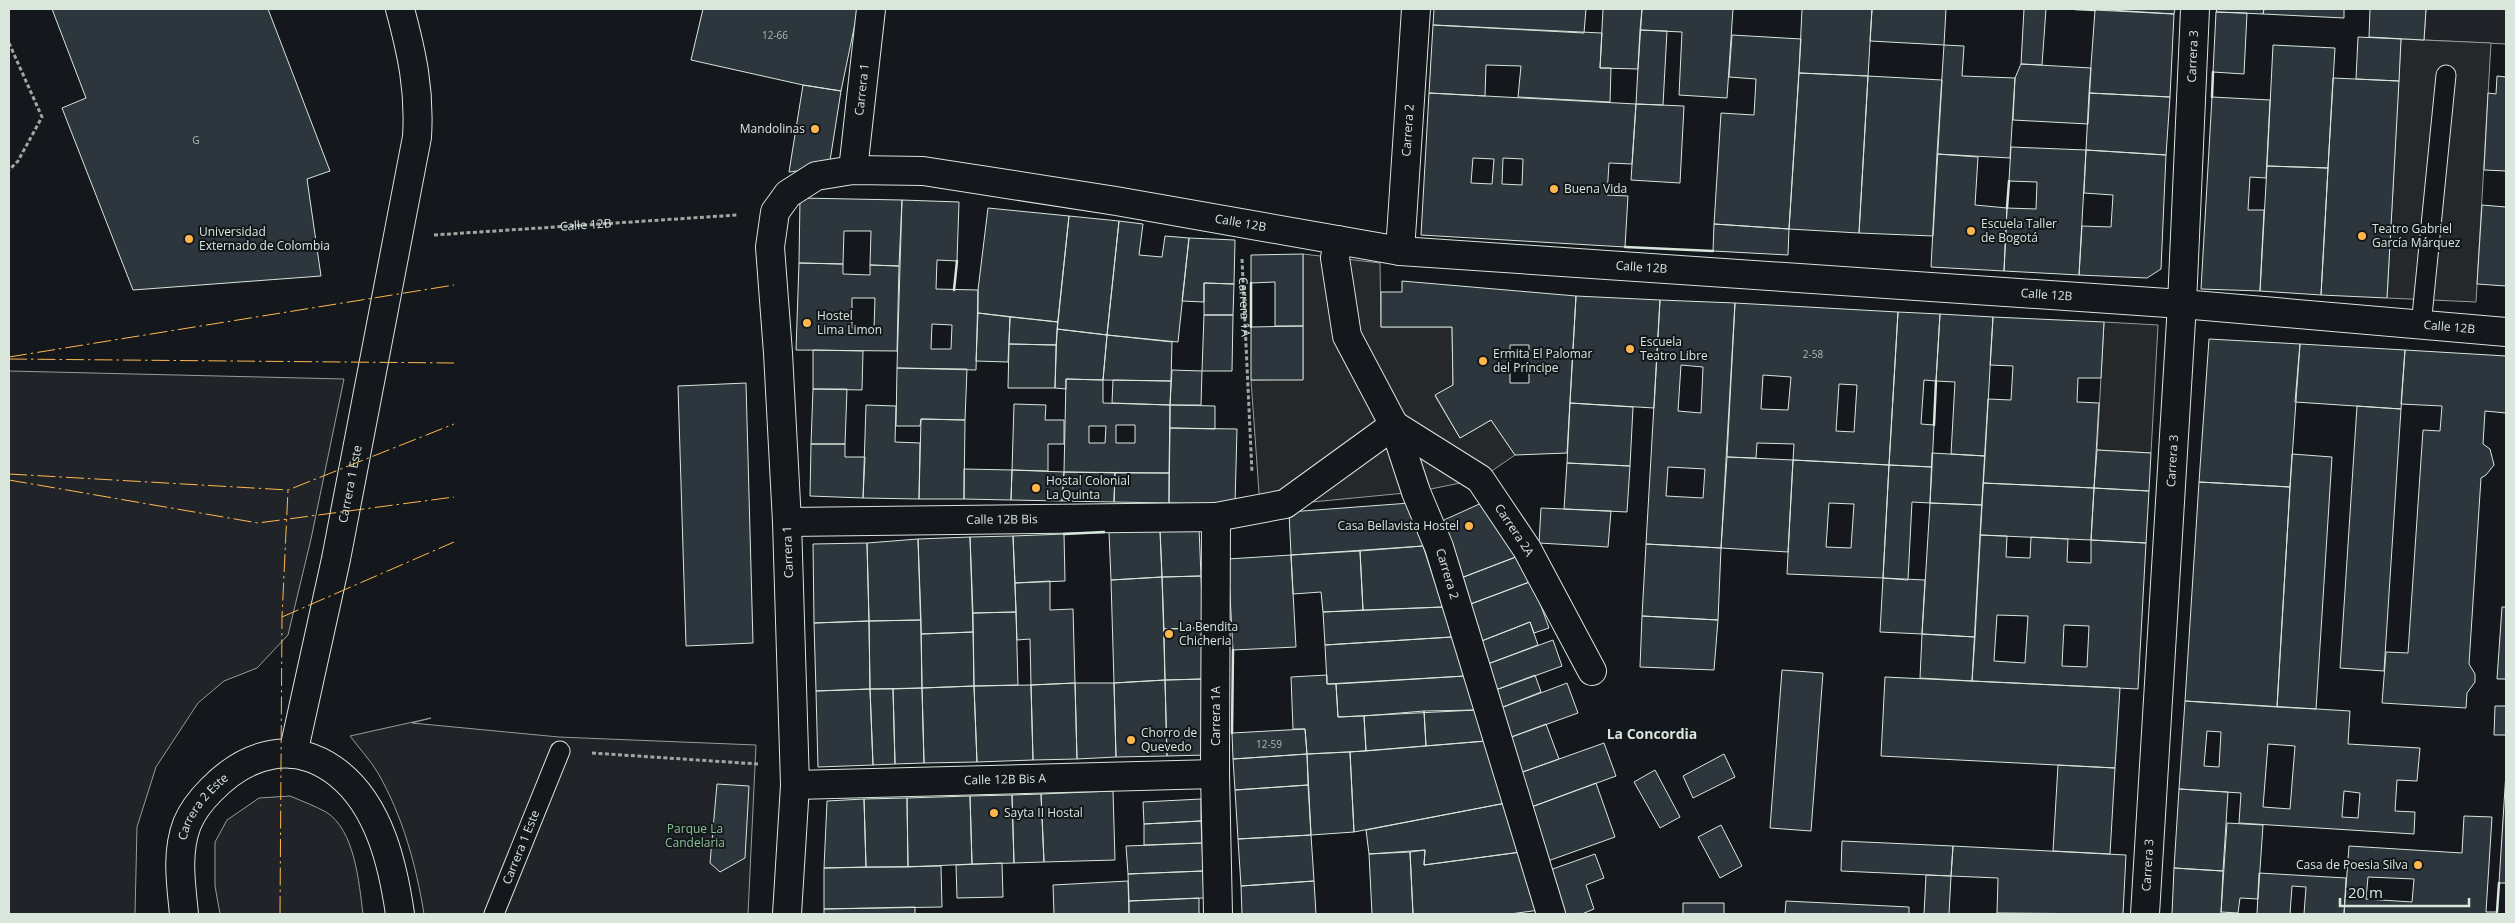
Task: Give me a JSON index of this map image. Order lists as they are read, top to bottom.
{
  "streets": {
    "street": [
      "Carrera 3",
      "Carrera 1",
      "Carrera 2",
      "Calle 12B",
      "Carrera 1A",
      "Carrera 1 Este",
      "Calle 12B Bis",
      "Carrera 2A",
      "Calle 12B Bis A",
      "Carrera 2 Este"
    ]
  },
  "crossings": [
    ["Carrera 3", "Calle 12B"],
    ["Carrera 1", "Calle 12B"],
    ["Carrera 1", "Calle 12B Bis"],
    ["Carrera 1", "Calle 12B Bis A"],
    ["Carrera 2", "Calle 12B"],
    ["Carrera 2", "Calle 12B Bis"],
    ["Carrera 2", "Carrera 2A"],
    ["Calle 12B", "Carrera 1A"],
    ["Calle 12B", "Carrera 1 Este"],
    ["Carrera 1A", "Calle 12B Bis"],
    ["Carrera 1A", "Calle 12B Bis A"],
    ["Carrera 1 Este", "Carrera 2 Este"],
    ["Calle 12B Bis", "Carrera 2A"]
  ],
  "districts": ["La Concordia"],
  "parks": ["Parque La Candelaria"],
  "places": [
    "Mandolinas",
    "Buena Vida",
    "Escuela Taller de Bogotá",
    "Teatro Gabriel García Márquez",
    "Universidad Externado de Colombia",
    "Hostel Lima Limon",
    "Escuela Teatro Libre",
    "Ermita El Palomar del Príncipe",
    "Hostal Colonial La Quinta",
    "Casa Bellavista Hostel",
    "La Bendita Chicheria",
    "Chorro de Quevedo",
    "Sayta II Hostal",
    "Casa de Poesia Silva"
  ],
  "house_numbers": [
    "12-66",
    "G",
    "2-58",
    "12-59"
  ],
  "scale_bar": "20 m"
}
